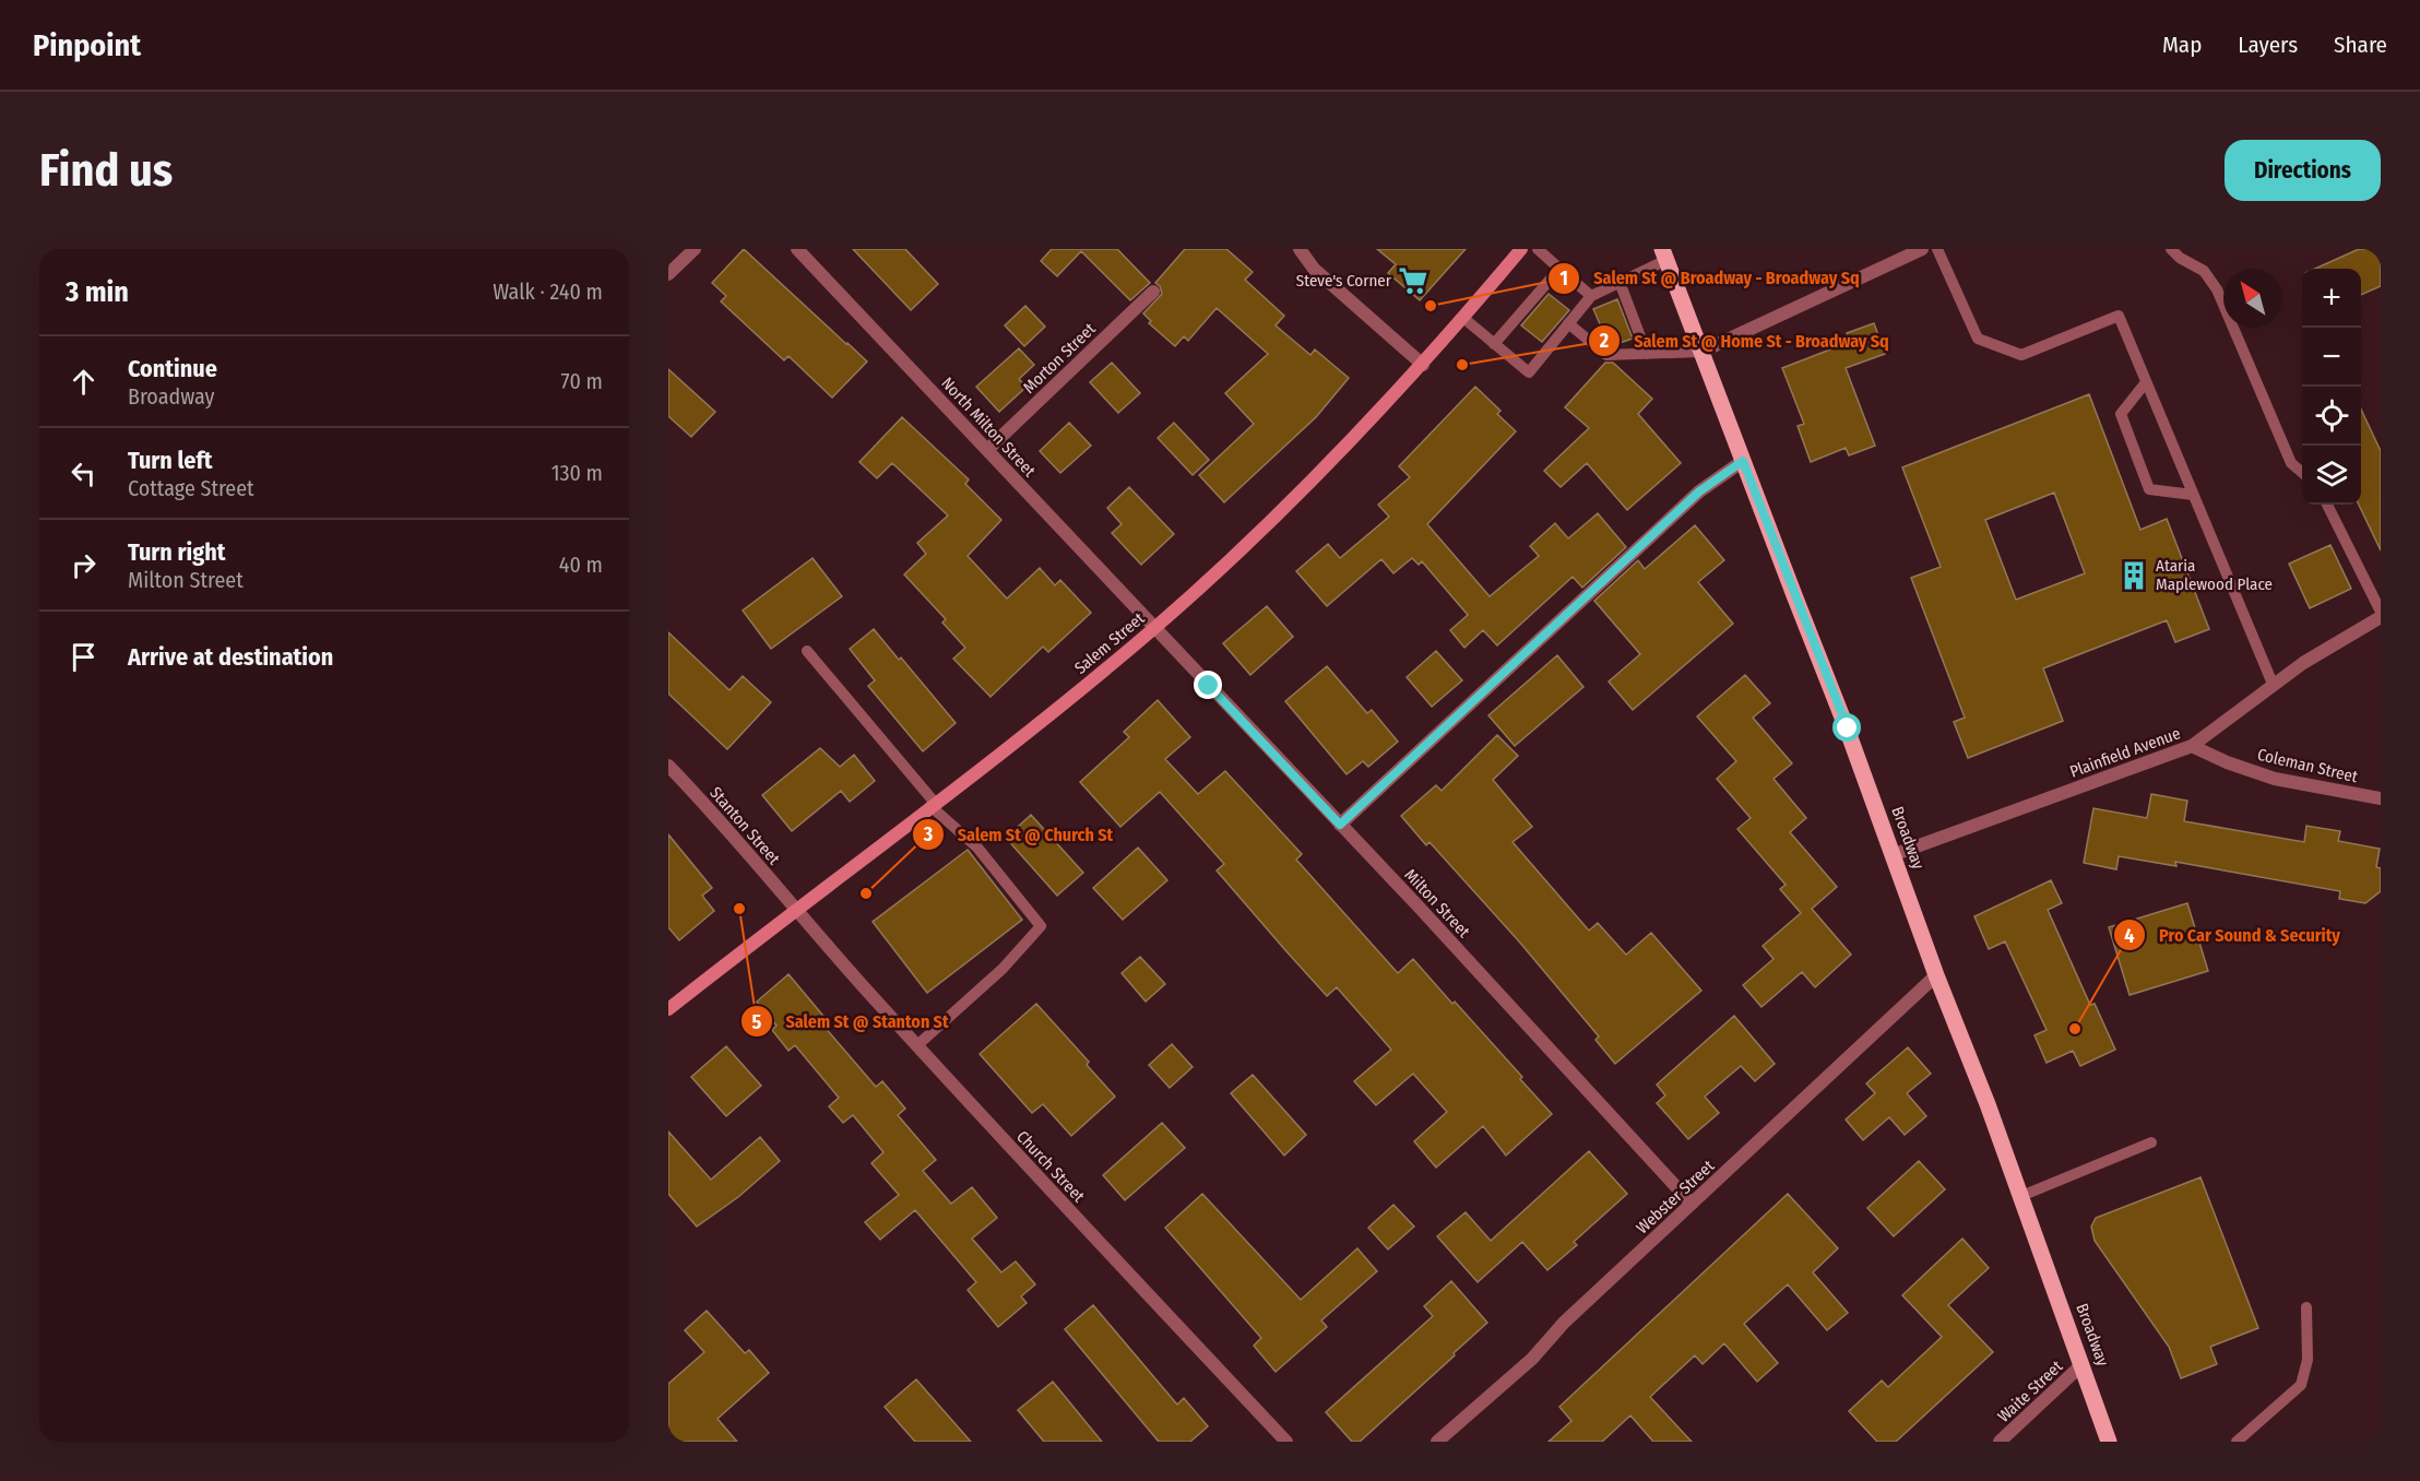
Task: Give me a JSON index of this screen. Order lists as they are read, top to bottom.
{
  "streets": {
    "main road": ["Salem Street", "Broadway"],
    "street": [
      "Morton Street",
      "North Milton Street",
      "Plainfield Avenue",
      "Coleman Street",
      "Stanton Street",
      "Milton Street",
      "Church Street",
      "Webster Street",
      "Waite Street"
    ]
  },
  "crossings": [
    ["Morton Street", "North Milton Street"],
    ["North Milton Street", "Salem Street"],
    ["North Milton Street", "Milton Street"],
    ["Salem Street", "Stanton Street"],
    ["Salem Street", "Milton Street"],
    ["Salem Street", "Church Street"],
    ["Plainfield Avenue", "Coleman Street"],
    ["Plainfield Avenue", "Broadway"],
    ["Stanton Street", "Church Street"],
    ["Broadway", "Webster Street"],
    ["Broadway", "Waite Street"],
    ["Milton Street", "Webster Street"]
  ],
  "places": {
    "supermarket": ["Steve's Corner"],
    "other": [
      "Salem St @ Broadway - Broadway Sq",
      "Salem St @ Home St - Broadway Sq",
      "Salem St @ Church St",
      "Salem St @ Stanton St",
      "Pro Car Sound & Security"
    ],
    "building": ["Ataria Maplewood Place"]
  },
  "north": "top left",
  "page": {
    "header": "Pinpoint",
    "nav": ["Map", "Layers", "Share"],
    "buttons": "Directions",
    "title": "Find us",
    "heading": ["3 min", "Walk · 240 m"],
    "map_buttons": ["+", "−"],
    "list": [
      ["Continue", "Broadway", "70 m"],
      ["Turn left", "Cottage Street", "130 m"],
      ["Turn right", "Milton Street", "40 m"],
      "Arrive at destination"
    ]
  }
}
